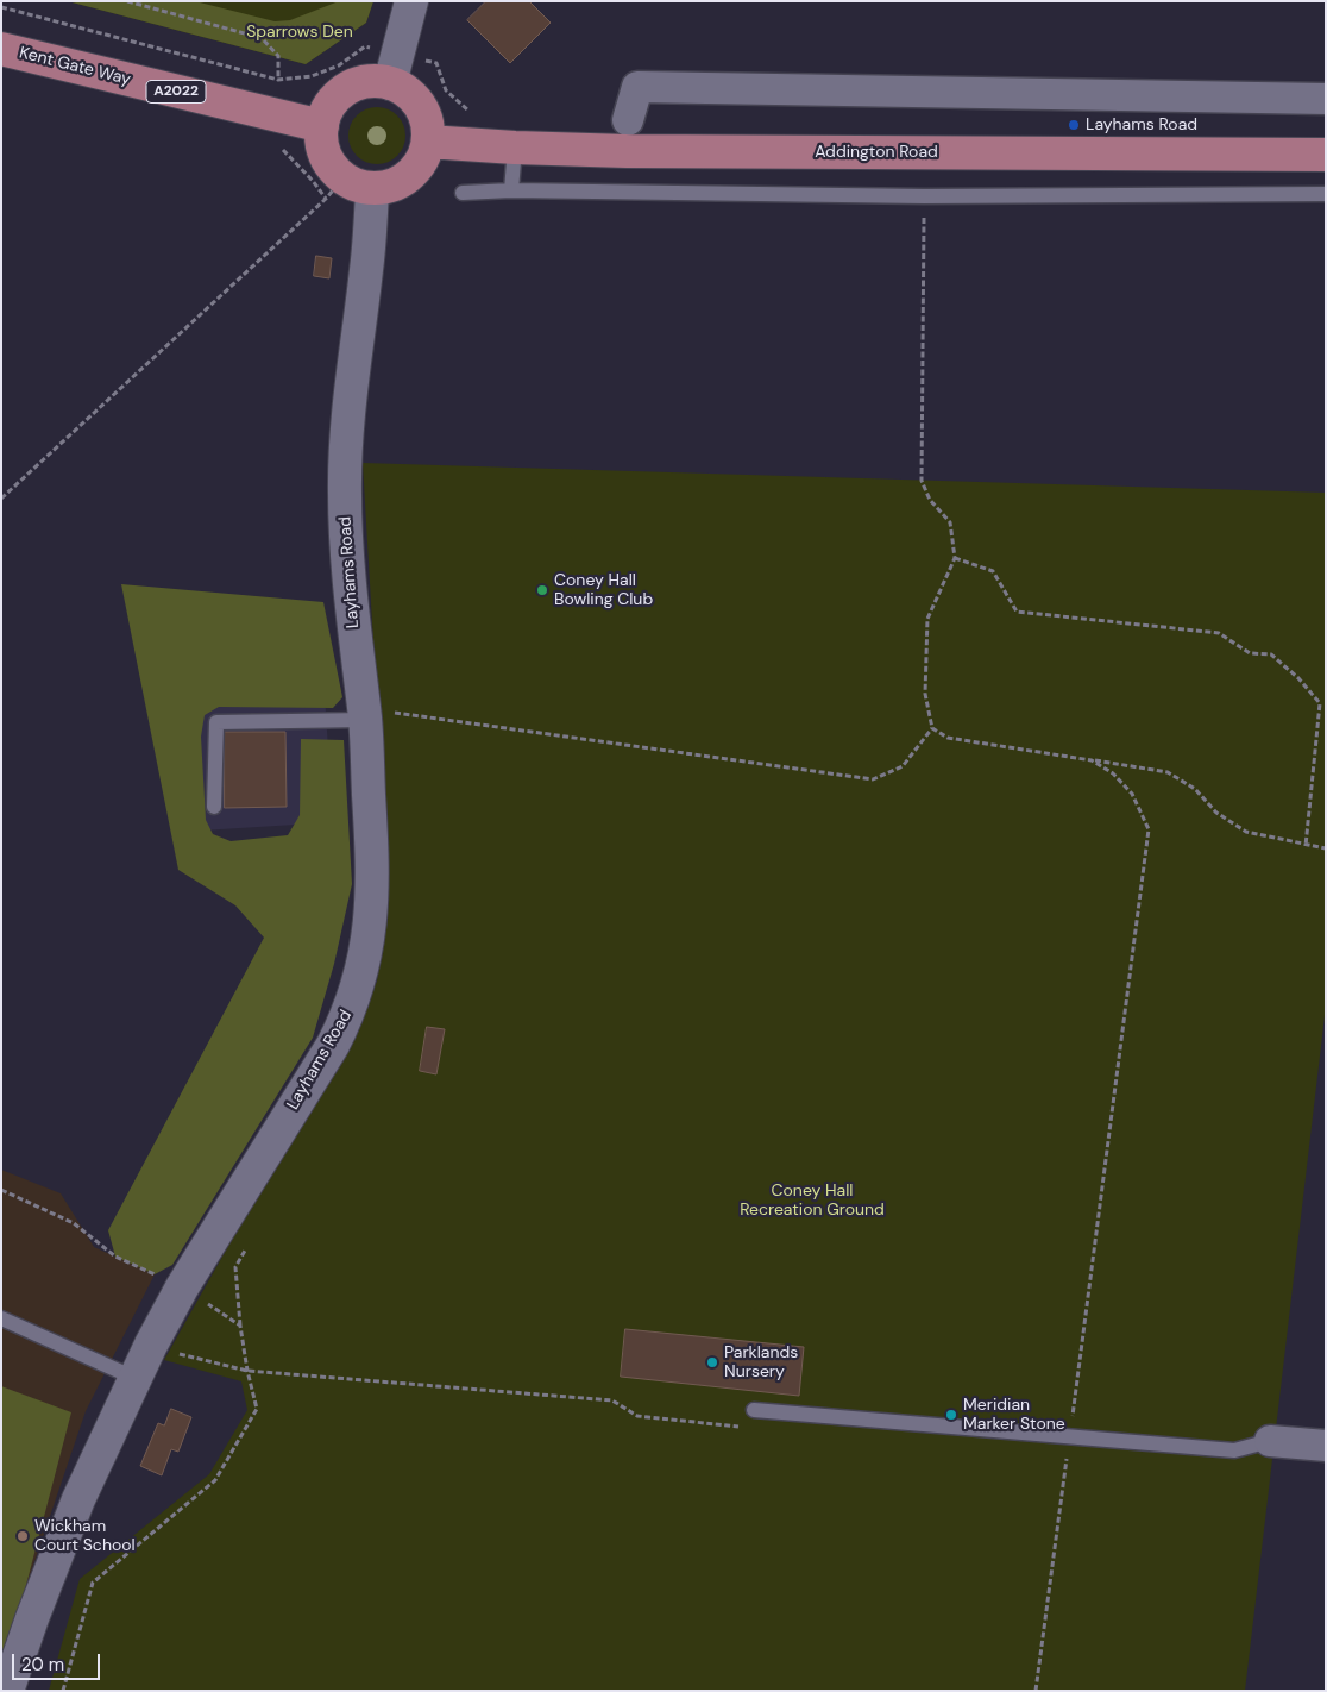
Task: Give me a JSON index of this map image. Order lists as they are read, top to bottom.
{
  "streets": {
    "main road": ["Kent Gate Way", "A2022", "Addington Road"],
    "street": ["Layhams Road"]
  },
  "crossings": [
    ["Kent Gate Way", "Addington Road"],
    ["Kent Gate Way", "Layhams Road"],
    ["Addington Road", "Layhams Road"]
  ],
  "parks": ["Sparrows Den", "Coney Hall Recreation Ground"],
  "places": [
    "Layhams Road",
    "Coney Hall Bowling Club",
    "Parklands Nursery",
    "Meridian Marker Stone",
    "Wickham Court School"
  ],
  "scale_bar": "20 m"
}
